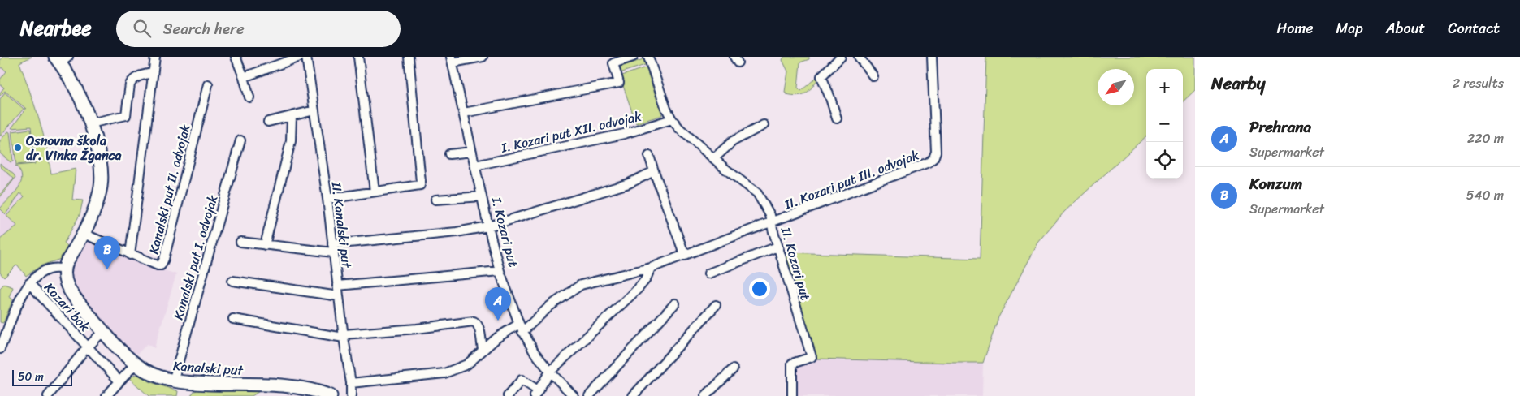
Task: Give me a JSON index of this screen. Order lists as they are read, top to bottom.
{
  "streets": {
    "street": [
      "I. Kozari put XII. odvojak",
      "II. Kozari put III. odvojak",
      "Kanalski put II. odvojak",
      "II. Kanalski put",
      "I. Kozari put",
      "Kanalski put I. odvojak",
      "II. Kozari put",
      "Kozari bok",
      "Kanalski put"
    ]
  },
  "crossings": [
    ["I. Kozari put XII. odvojak", "I. Kozari put"],
    ["II. Kozari put III. odvojak", "II. Kozari put"],
    ["I. Kozari put", "II. Kozari put"],
    ["Kanalski put I. odvojak", "Kanalski put"],
    ["Kozari bok", "Kanalski put"]
  ],
  "places": ["Osnovna škola dr. Vinka Žganca"],
  "scale_bar": "50 m",
  "north": "bottom left",
  "page": {
    "header": "Nearbee",
    "search": "Search here",
    "nav": [
      "Home",
      "Map",
      "About",
      "Contact"
    ],
    "heading": ["Nearby", "2 results"],
    "map_buttons": ["+", "−"],
    "list": [
      {
        "mark": "A",
        "name": "Prehrana",
        "note": "Supermarket",
        "value": "220 m"
      },
      {
        "mark": "B",
        "name": "Konzum",
        "note": "Supermarket",
        "value": "540 m"
      }
    ],
    "pins": ["B", "A"],
    "scale": "50 m"
  }
}
